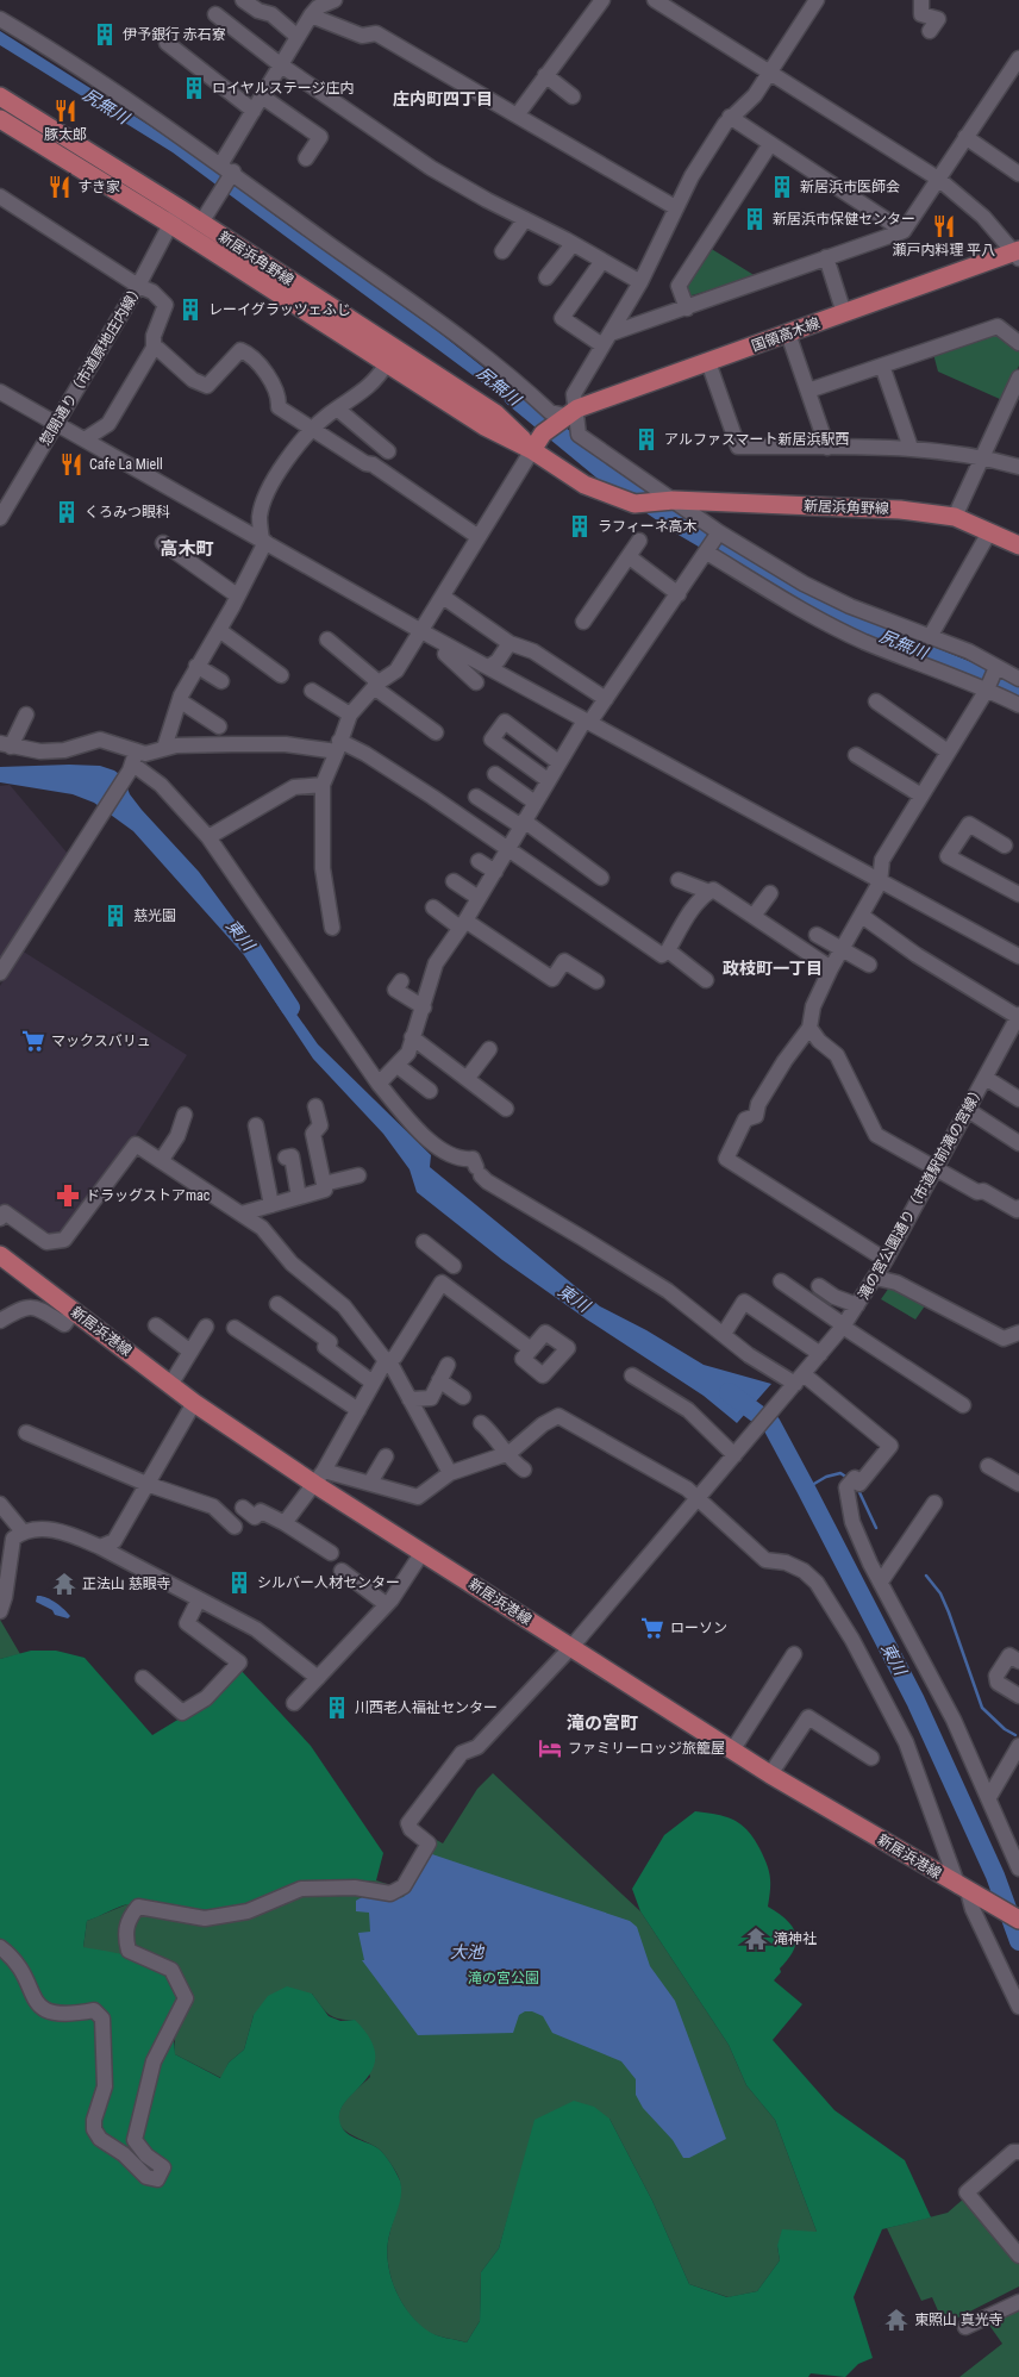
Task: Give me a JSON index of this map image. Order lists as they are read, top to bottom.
{
  "streets": {
    "main road": ["新居浜角野線", "国領高木線", "新居浜港線"],
    "street": ["惣開通り（市道原地庄内線）", "滝の宮公園通り（市道駅前滝の宮線）"]
  },
  "crossings": [
    ["新居浜角野線", "惣開通り（市道原地庄内線）"]
  ],
  "districts": [
    "庄内町四丁目",
    "高木町",
    "政枝町一丁目",
    "滝の宮町"
  ],
  "water": ["尻無川", "東川", "大池"],
  "parks": ["滝の宮公園"],
  "places": {
    "building": [
      "伊予銀行 赤石寮",
      "ロイヤルステージ庄内",
      "新居浜市医師会",
      "新居浜市保健センター",
      "レーイグラッツェふじ",
      "アルファスマート新居浜駅西",
      "くろみつ眼科",
      "ラフィーネ高木",
      "慈光園",
      "シルバー人材センター",
      "川西老人福祉センター"
    ],
    "restaurant": [
      "豚太郎",
      "すき家",
      "瀬戸内料理 平八",
      "Cafe La Miell"
    ],
    "supermarket": ["マックスバリュ", "ローソン"],
    "pharmacy": ["ドラッグストアmac"],
    "temple": ["正法山 慈眼寺", "滝神社", "東照山 真光寺"],
    "hotel": ["ファミリーロッジ旅籠屋"]
  }
}
